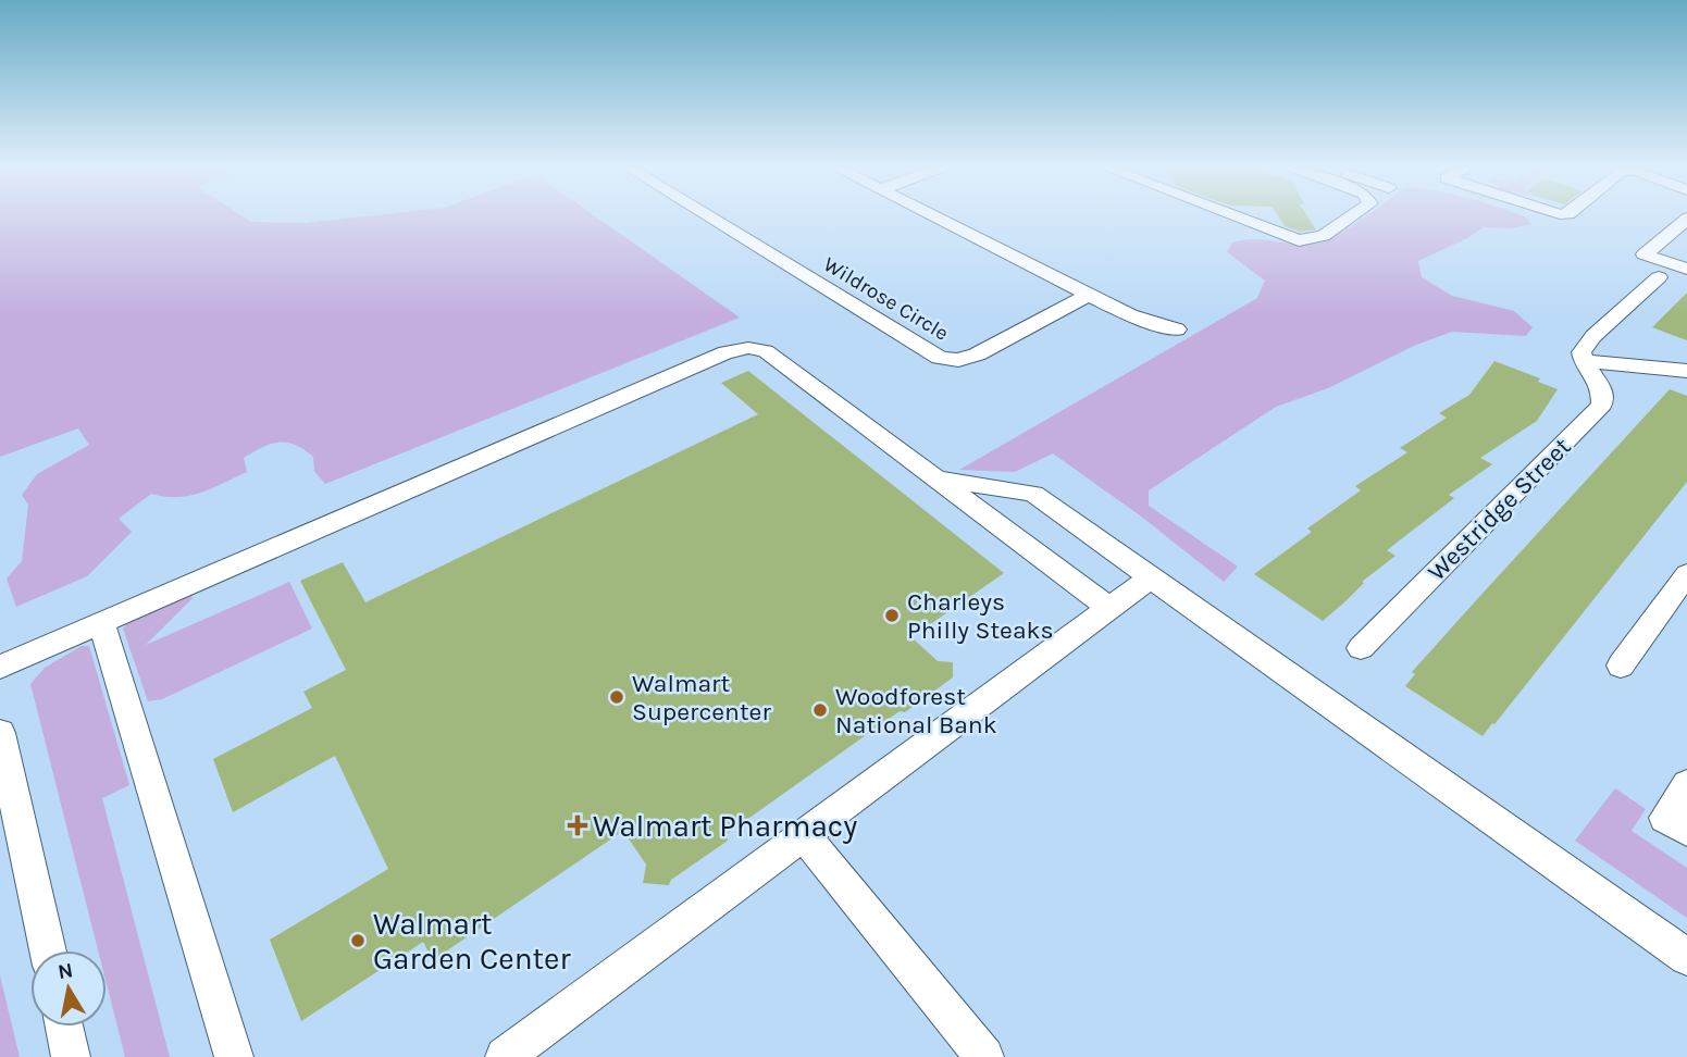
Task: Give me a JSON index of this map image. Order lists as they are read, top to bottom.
{
  "streets": {
    "street": ["Wildrose Circle", "Westridge Street"]
  },
  "places": {
    "other": [
      "Charleys Philly Steaks",
      "Walmart Supercenter",
      "Woodforest National Bank",
      "Walmart Garden Center"
    ],
    "health": ["Walmart Pharmacy"]
  },
  "north": "top"
}
